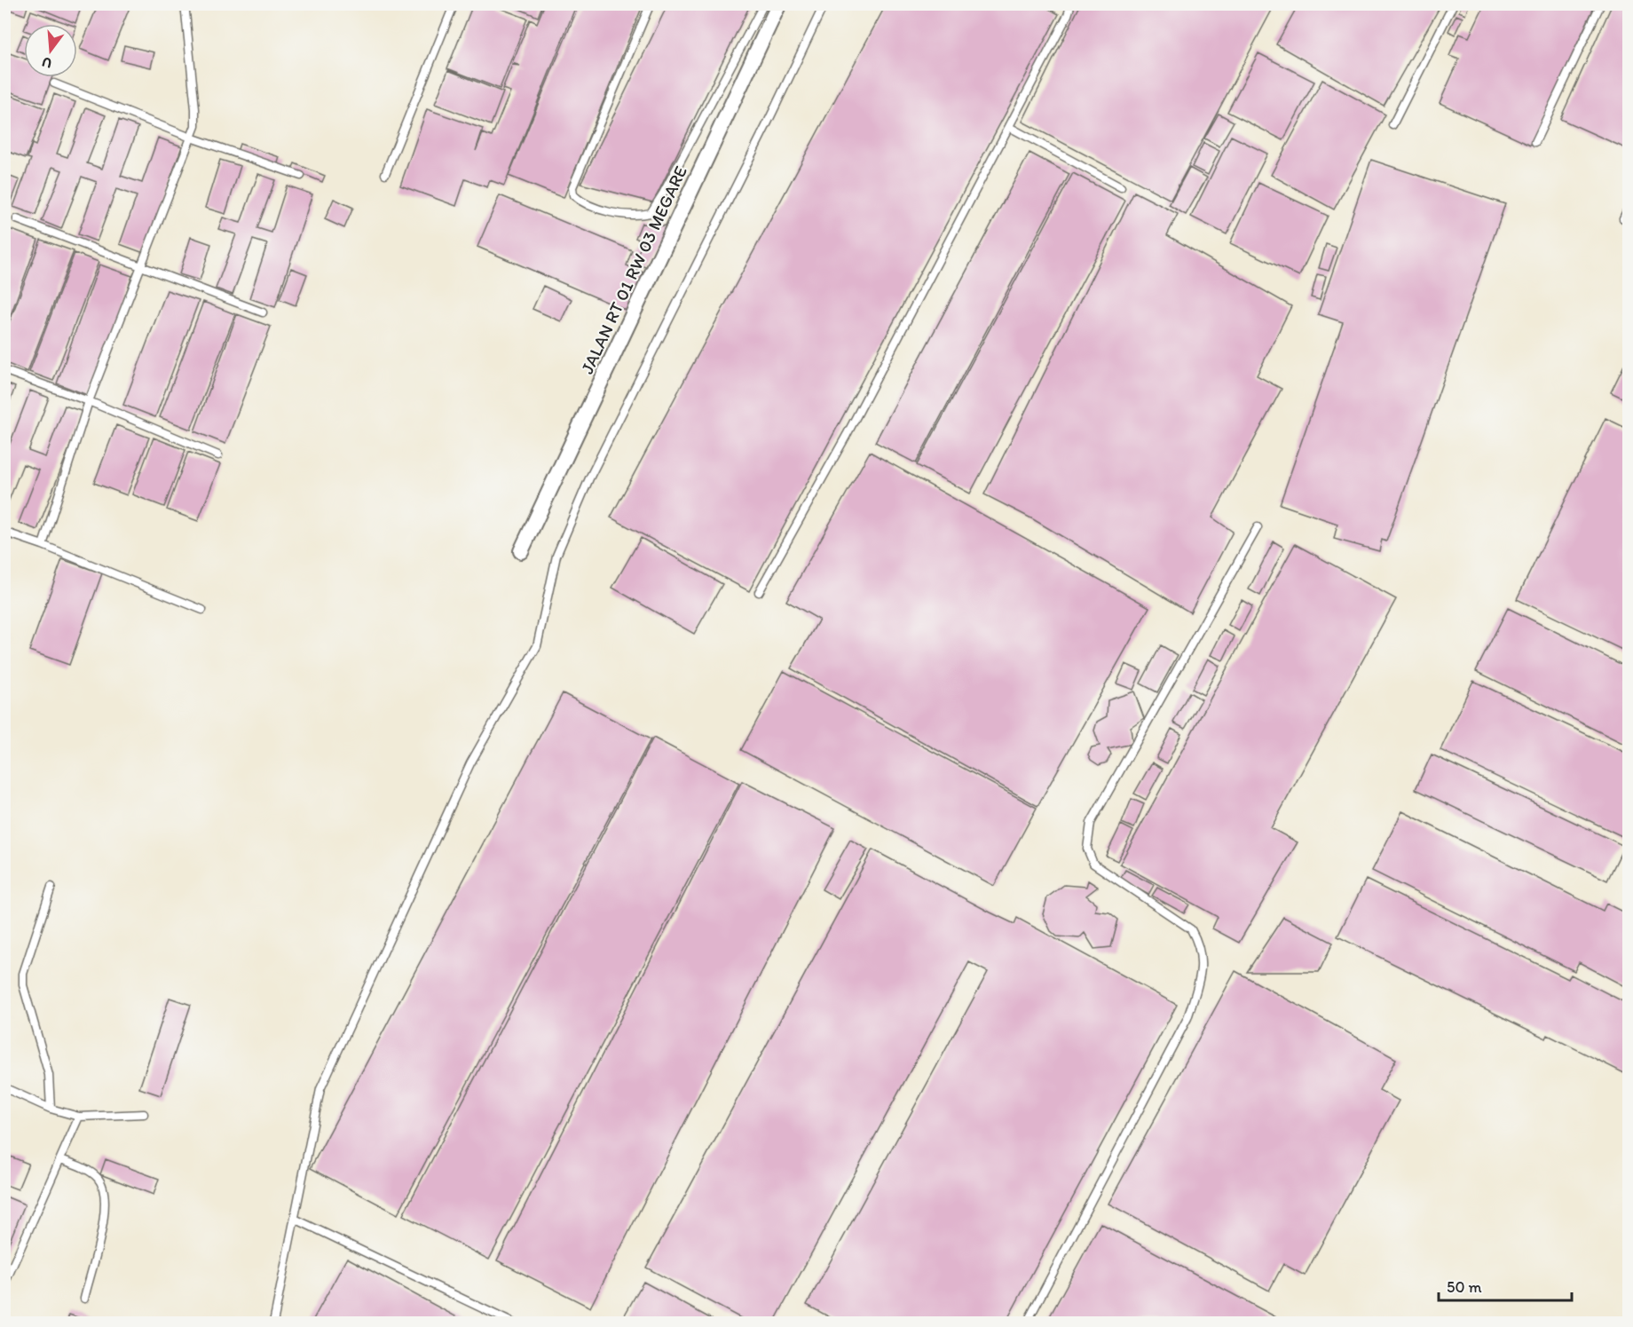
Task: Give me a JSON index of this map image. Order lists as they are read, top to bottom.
{
  "streets": {
    "street": ["JALAN RT 01 RW 03 MEGARE"]
  },
  "scale_bar": "50 m",
  "north": "bottom"
}
